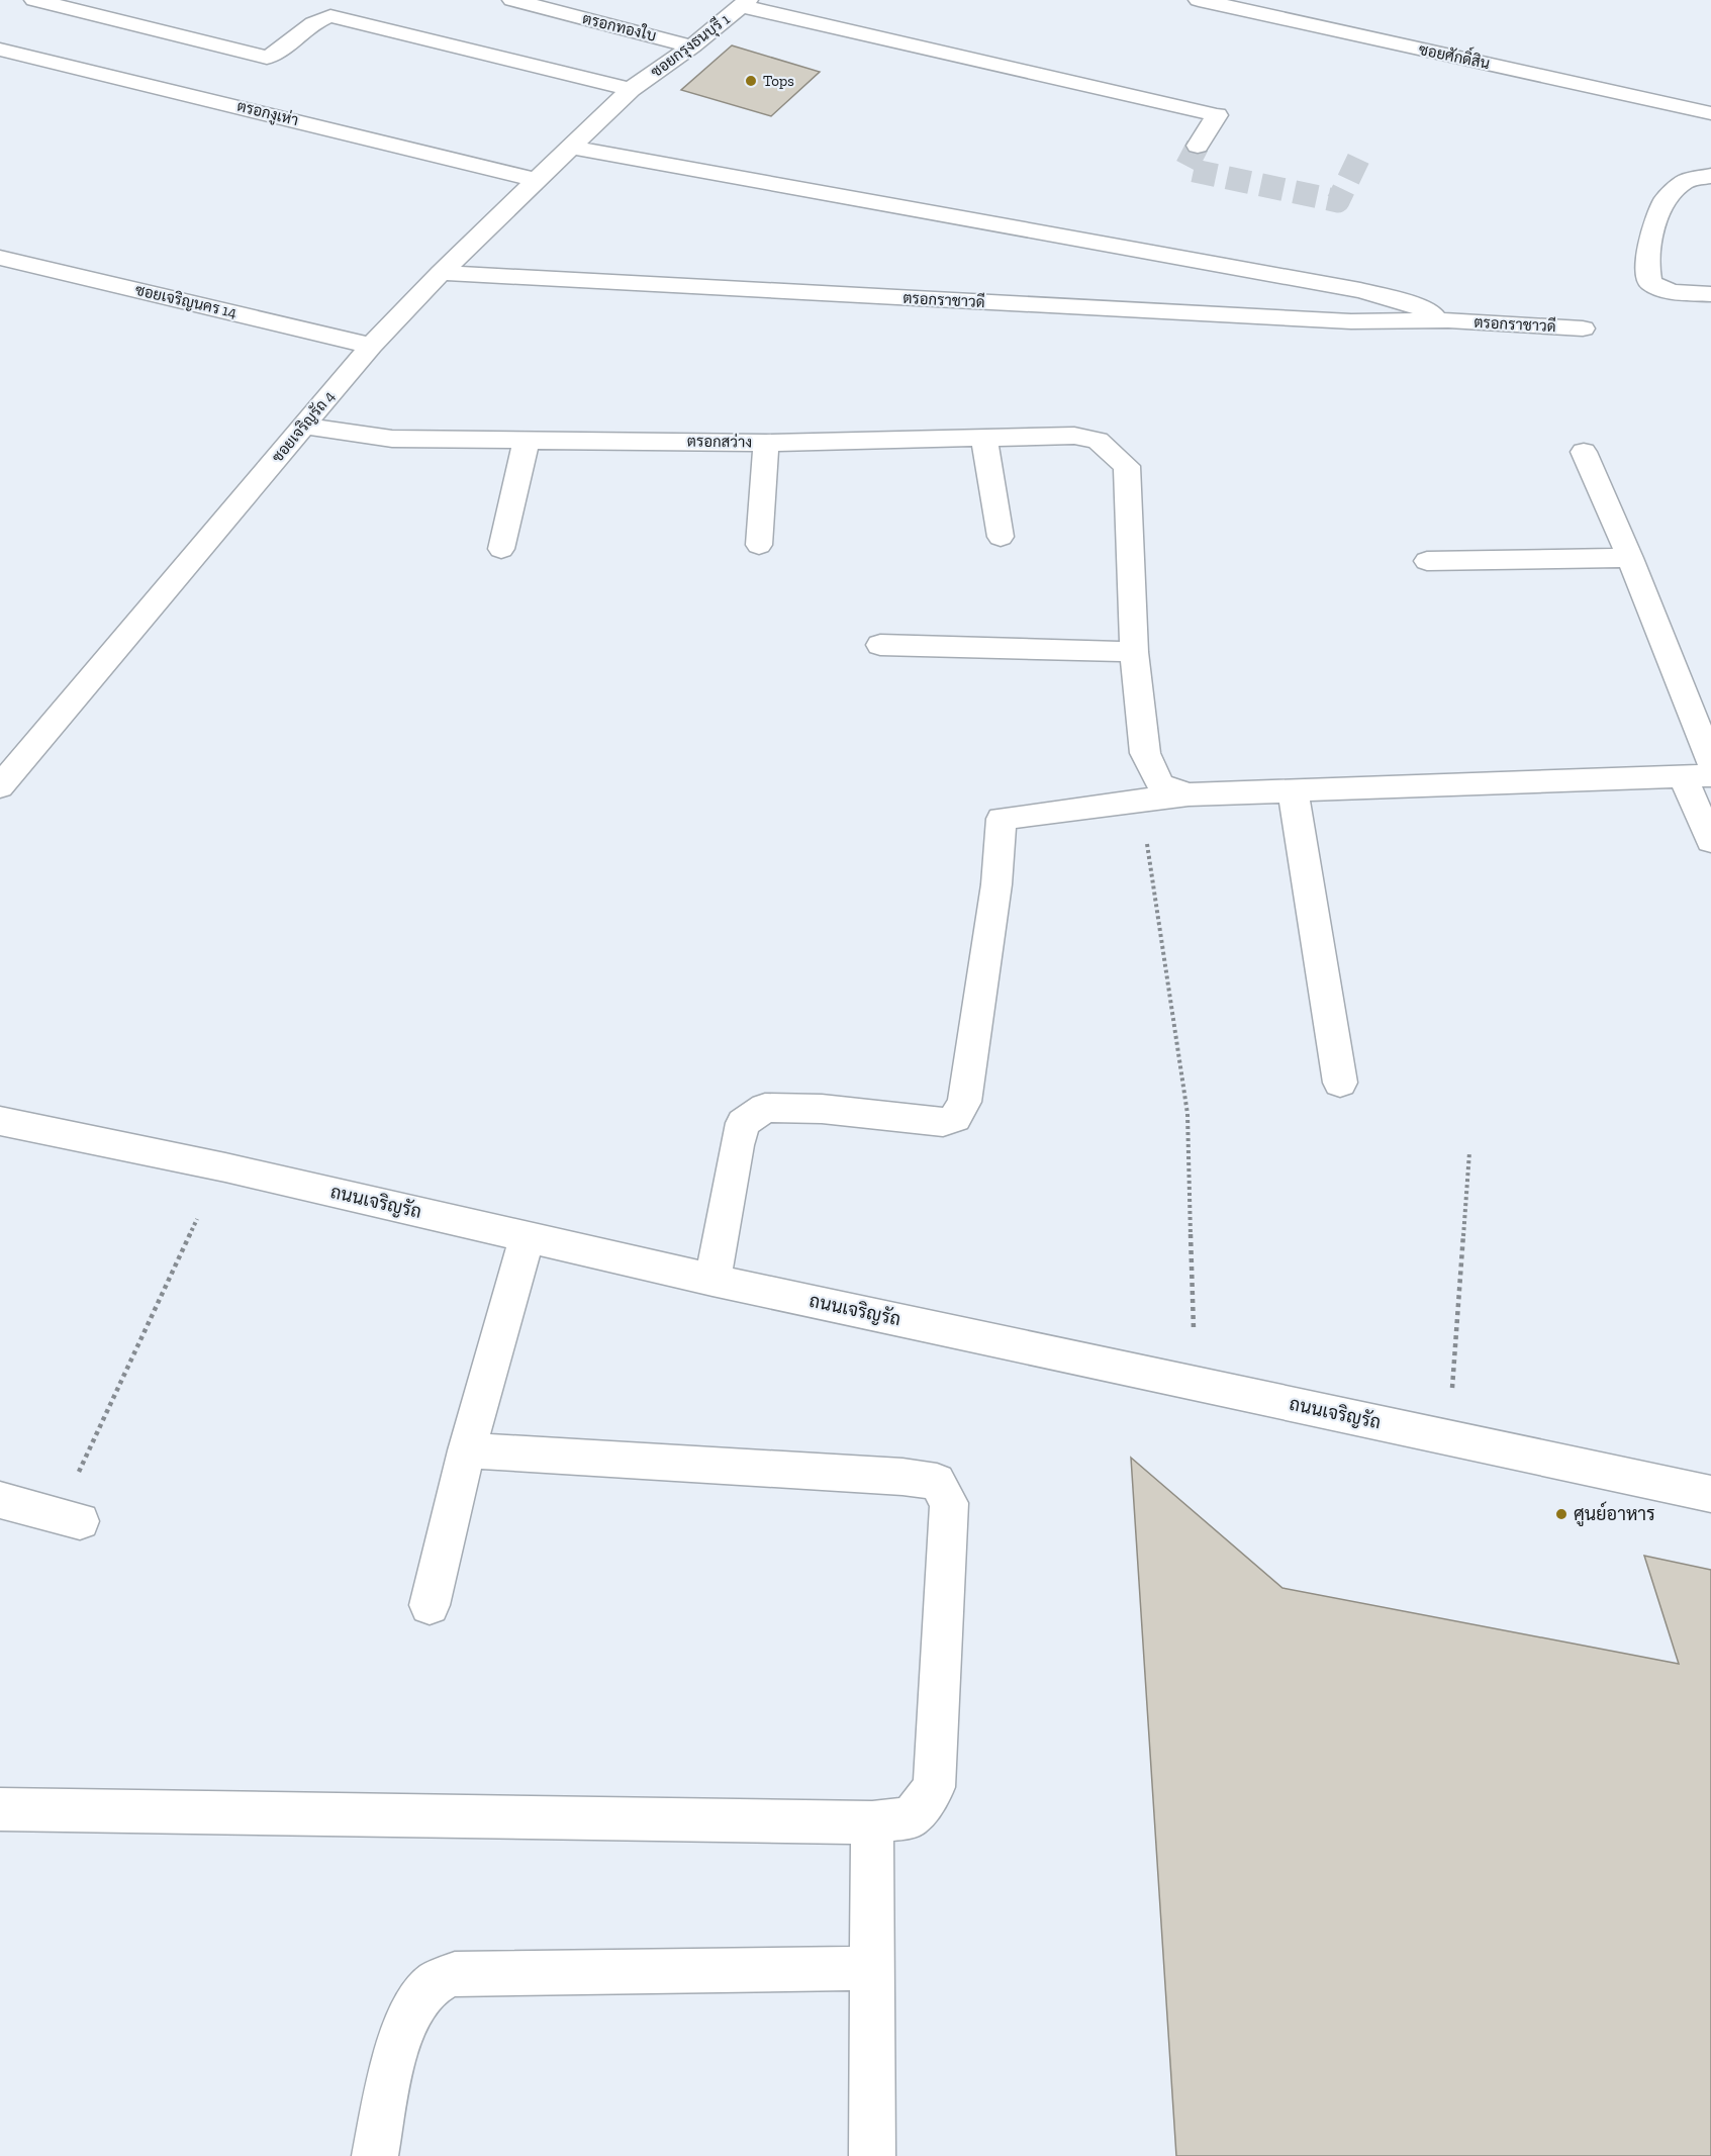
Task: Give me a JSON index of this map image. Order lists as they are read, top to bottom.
{
  "streets": {
    "street": [
      "ตรอกทองใบ",
      "ซอยกรุงธนบุรี 1",
      "ซอยศักดิ์สิน",
      "ตรอกงูเห่า",
      "ตรอกราชาวดี",
      "ซอยเจริญนคร 14",
      "ซอยเจริญรัถ 4",
      "ตรอกสว่าง",
      "ถนนเจริญรัถ"
    ]
  },
  "crossings": [
    ["ตรอกทองใบ", "ซอยกรุงธนบุรี 1"],
    ["ซอยกรุงธนบุรี 1", "ซอยเจริญรัถ 4"],
    ["ตรอกงูเห่า", "ซอยเจริญรัถ 4"],
    ["ตรอกราชาวดี", "ซอยเจริญรัถ 4"],
    ["ซอยเจริญนคร 14", "ซอยเจริญรัถ 4"],
    ["ซอยเจริญรัถ 4", "ตรอกสว่าง"]
  ],
  "places": ["Tops", "ศูนย์อาหาร"]
}
